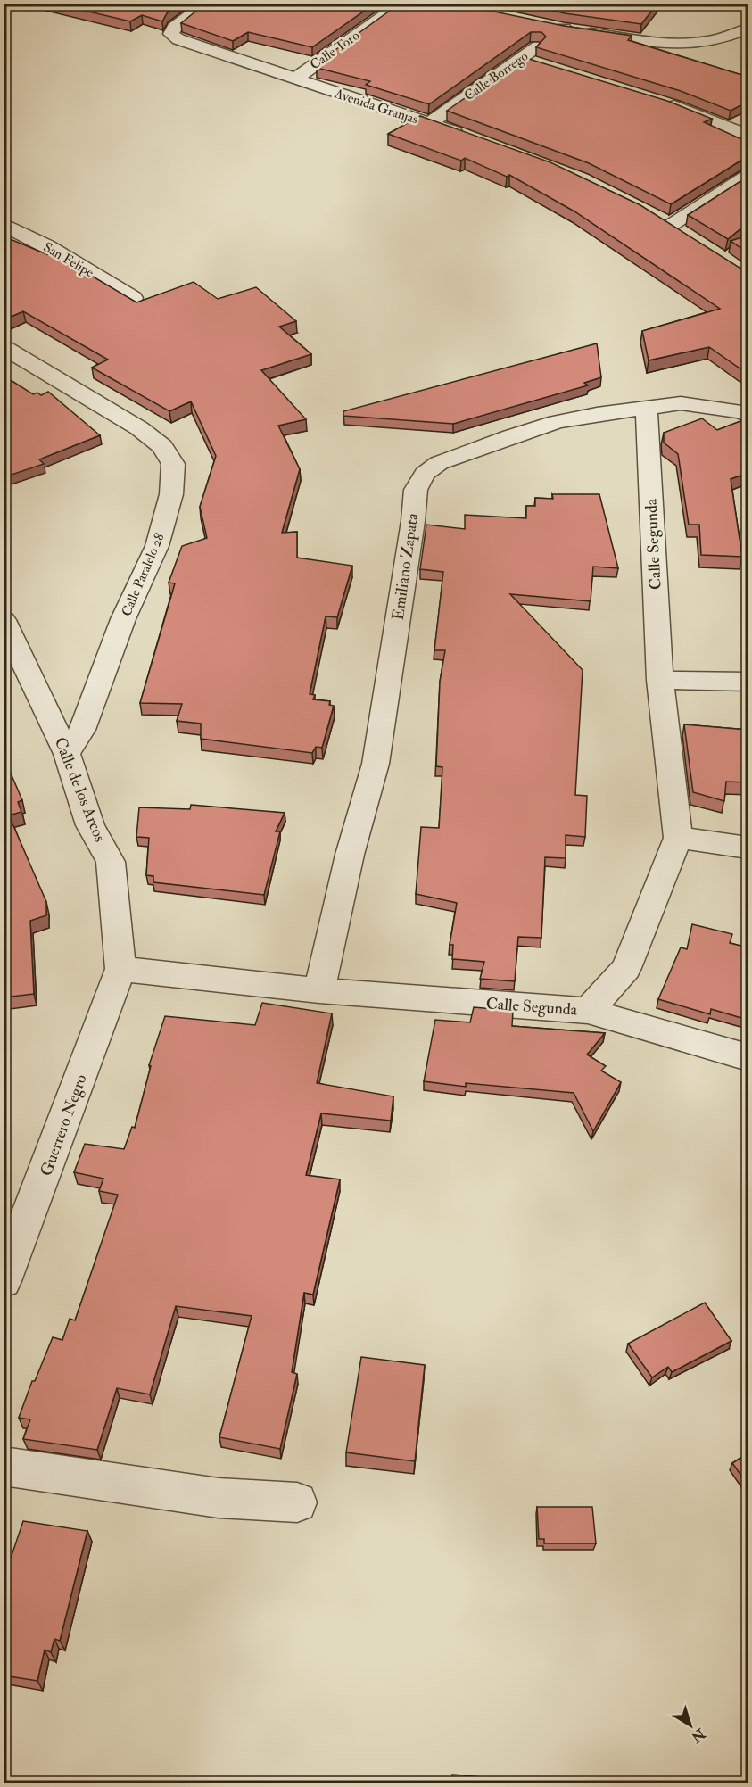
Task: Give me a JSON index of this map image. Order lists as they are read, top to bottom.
{
  "streets": {
    "street": [
      "Calle Toro",
      "Calle Borrego",
      "Avenida Granjas",
      "San Felipe",
      "Calle Segunda",
      "Emiliano Zapata",
      "Calle Paralelo 28",
      "Calle de los Arcos",
      "Guerrero Negro"
    ]
  },
  "crossings": [
    ["Calle Toro", "Avenida Granjas"],
    ["Calle Borrego", "Avenida Granjas"],
    ["Calle Segunda", "Emiliano Zapata"],
    ["Calle Segunda", "Calle de los Arcos"],
    ["Calle Segunda", "Guerrero Negro"],
    ["Calle Paralelo 28", "Calle de los Arcos"],
    ["Calle de los Arcos", "Guerrero Negro"]
  ],
  "north": "bottom right"
}
